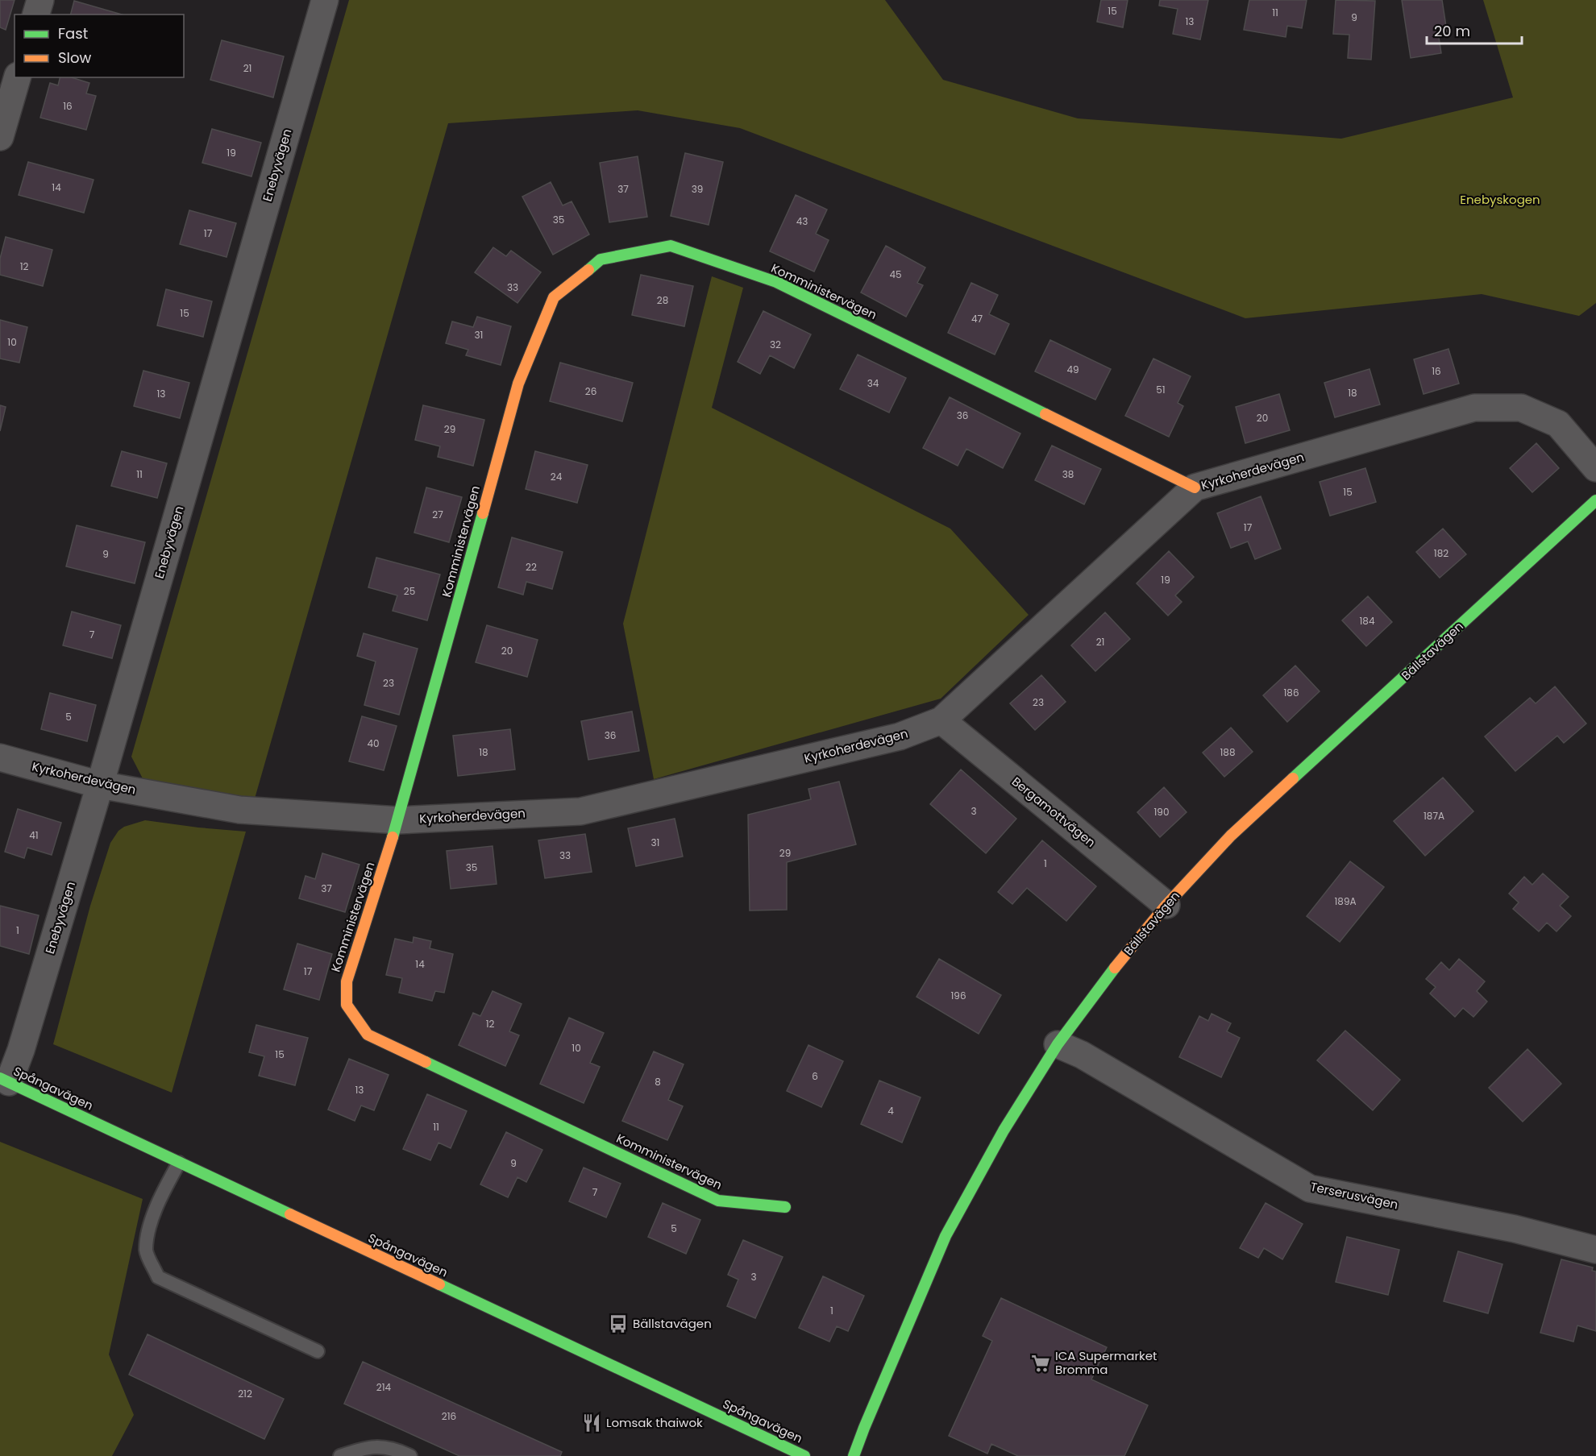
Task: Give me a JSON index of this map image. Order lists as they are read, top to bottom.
{
  "streets": {
    "street": [
      "Enebyvägen",
      "Komministervägen",
      "Kyrkoherdevägen",
      "Bällstavägen",
      "Bergamottvägen",
      "Spångavägen",
      "Terserusvägen"
    ]
  },
  "crossings": [
    ["Enebyvägen", "Kyrkoherdevägen"],
    ["Enebyvägen", "Spångavägen"],
    ["Komministervägen", "Kyrkoherdevägen"],
    ["Kyrkoherdevägen", "Bergamottvägen"],
    ["Bällstavägen", "Bergamottvägen"],
    ["Bällstavägen", "Terserusvägen"]
  ],
  "parks": ["Enebyskogen"],
  "places": {
    "bus stop": ["Bällstavägen"],
    "supermarket": ["ICA Supermarket Bromma"],
    "restaurant": ["Lomsak thaiwok"]
  },
  "house_numbers": [
    "15",
    "11",
    "9",
    "13",
    "21",
    "16",
    "19",
    "14",
    "37",
    "39",
    "35",
    "43",
    "17",
    "12",
    "45",
    "33",
    "28",
    "15",
    "47",
    "31",
    "10",
    "32",
    "49",
    "16",
    "34",
    "51",
    "26",
    "18",
    "13",
    "36",
    "20",
    "29",
    "11",
    "38",
    "24",
    "15",
    "27",
    "17",
    "182",
    "9",
    "22",
    "19",
    "25",
    "184",
    "7",
    "21",
    "20",
    "23",
    "186",
    "23",
    "5",
    "36",
    "40",
    "18",
    "188",
    "3",
    "190",
    "187A",
    "41",
    "31",
    "29",
    "33",
    "1",
    "35",
    "37",
    "189A",
    "1",
    "14",
    "17",
    "196",
    "12",
    "10",
    "15",
    "6",
    "8",
    "13",
    "4",
    "11",
    "9",
    "7",
    "5",
    "3",
    "1",
    "214",
    "212",
    "216"
  ],
  "legend": ["Fast", "Slow"],
  "scale_bar": "20 m"
}
